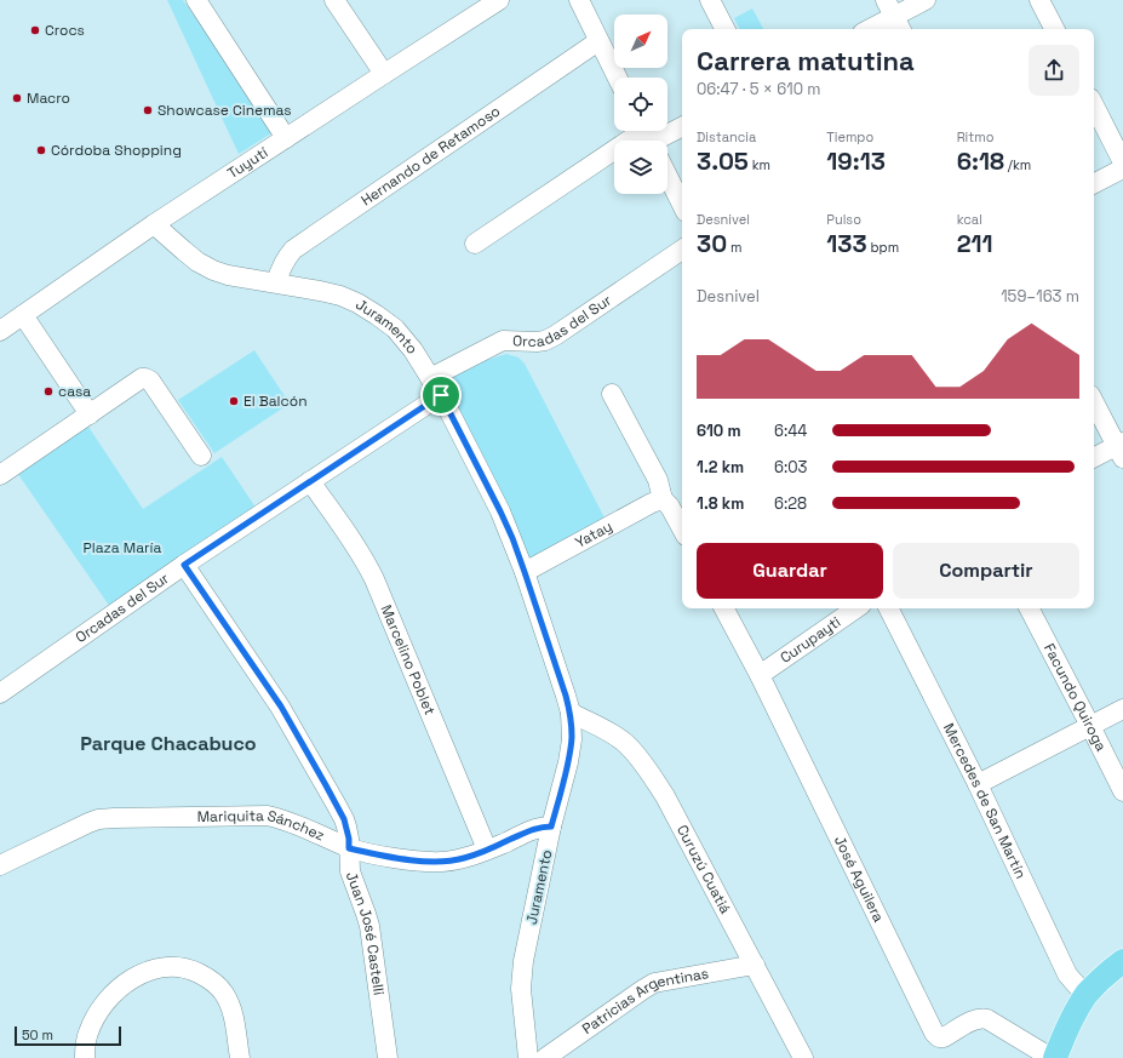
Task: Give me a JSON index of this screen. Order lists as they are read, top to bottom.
{
  "streets": {
    "street": [
      "Hernando de Retamoso",
      "Tuyutí",
      "Orcadas del Sur",
      "Juramento",
      "Yatay",
      "Curupayti",
      "Marcelino Poblet",
      "Facundo Quiroga",
      "Mercedes de San Martín",
      "Mariquita Sánchez",
      "Curuzú Cuatiá",
      "José Aguilera",
      "Juan José Castelli",
      "Patricias Argentinas"
    ]
  },
  "crossings": [
    ["Hernando de Retamoso", "Juramento"],
    ["Tuyutí", "Juramento"],
    ["Orcadas del Sur", "Juramento"],
    ["Orcadas del Sur", "Marcelino Poblet"],
    ["Orcadas del Sur", "Juan José Castelli"],
    ["Juramento", "Yatay"],
    ["Juramento", "Mariquita Sánchez"],
    ["Juramento", "Curuzú Cuatiá"],
    ["Curupayti", "José Aguilera"],
    ["Marcelino Poblet", "Mariquita Sánchez"],
    ["Mariquita Sánchez", "Juan José Castelli"],
    ["Curuzú Cuatiá", "Patricias Argentinas"]
  ],
  "districts": ["Parque Chacabuco"],
  "parks": ["Plaza María"],
  "places": [
    "Crocs",
    "Macro",
    "Showcase Cinemas",
    "Córdoba Shopping",
    "casa",
    "El Balcón"
  ],
  "scale_bar": "50 m",
  "north": "top right",
  "page": {
    "heading": ["Carrera matutina", "06:47 · 5 × 610 m"],
    "stats": [
      ["Distancia", "3.05 km"],
      ["Tiempo", "19:13"],
      ["Ritmo", "6:18 /km"],
      ["Desnivel", "30 m"],
      ["Pulso", "133 bpm"],
      ["kcal", "211"]
    ],
    "chart": ["Desnivel", "159–163 m"],
    "list": [
      {
        "name": "610 m",
        "note": "6:44"
      },
      {
        "name": "1.2 km",
        "note": "6:03"
      },
      {
        "name": "1.8 km",
        "note": "6:28"
      }
    ],
    "buttons": ["Guardar", "Compartir"],
    "scale": "50 m"
  }
}
